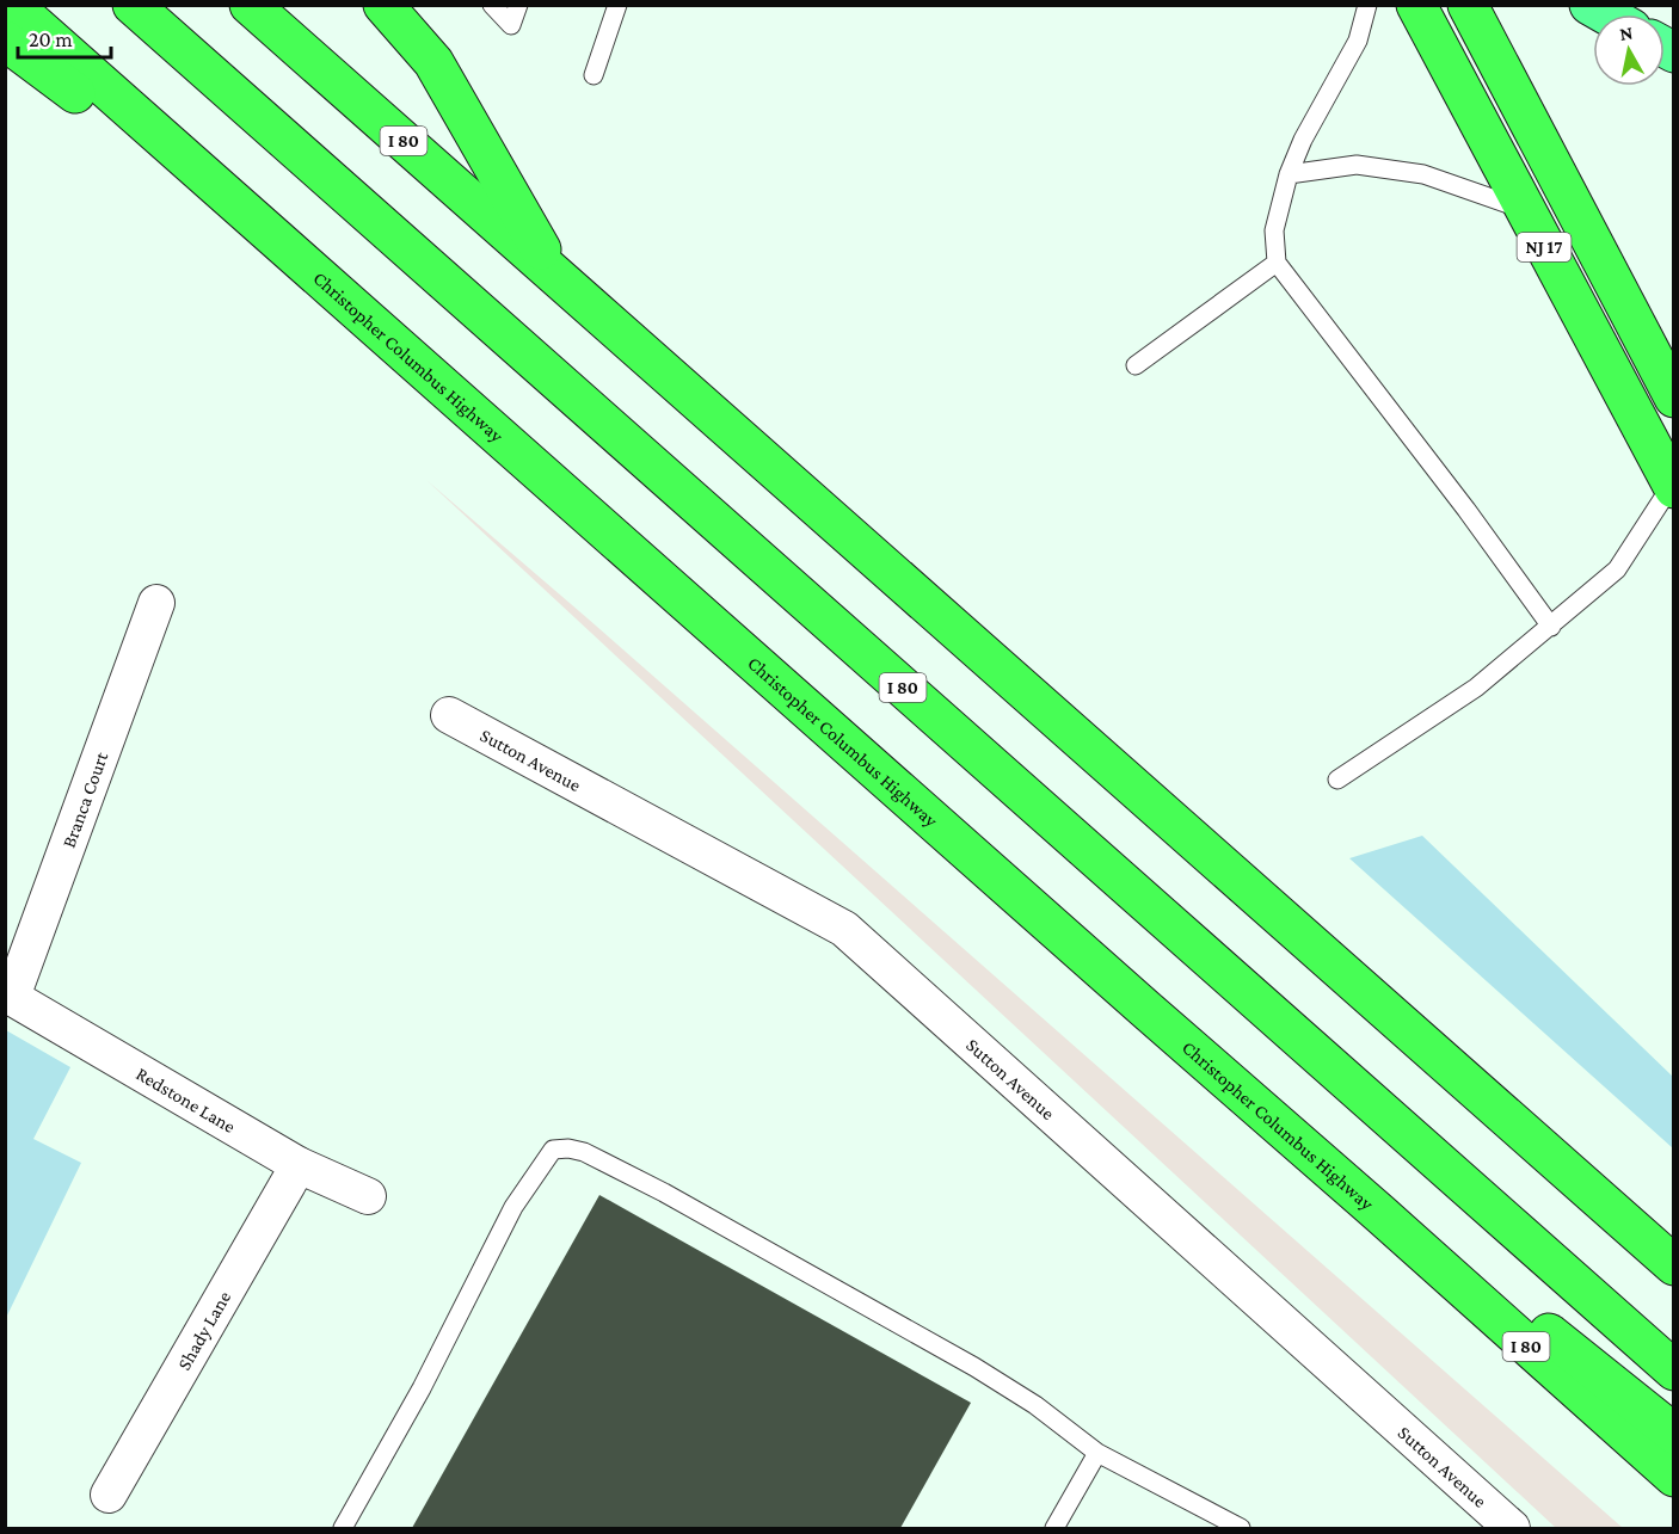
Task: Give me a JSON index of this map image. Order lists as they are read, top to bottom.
{
  "streets": {
    "highway": ["I 80", "NJ 17", "Christopher Columbus Highway"],
    "street": [
      "Sutton Avenue",
      "Branca Court",
      "Redstone Lane",
      "Shady Lane"
    ]
  },
  "crossings": [
    ["Branca Court", "Redstone Lane"],
    ["Redstone Lane", "Shady Lane"]
  ],
  "scale_bar": "20 m",
  "north": "top"
}
